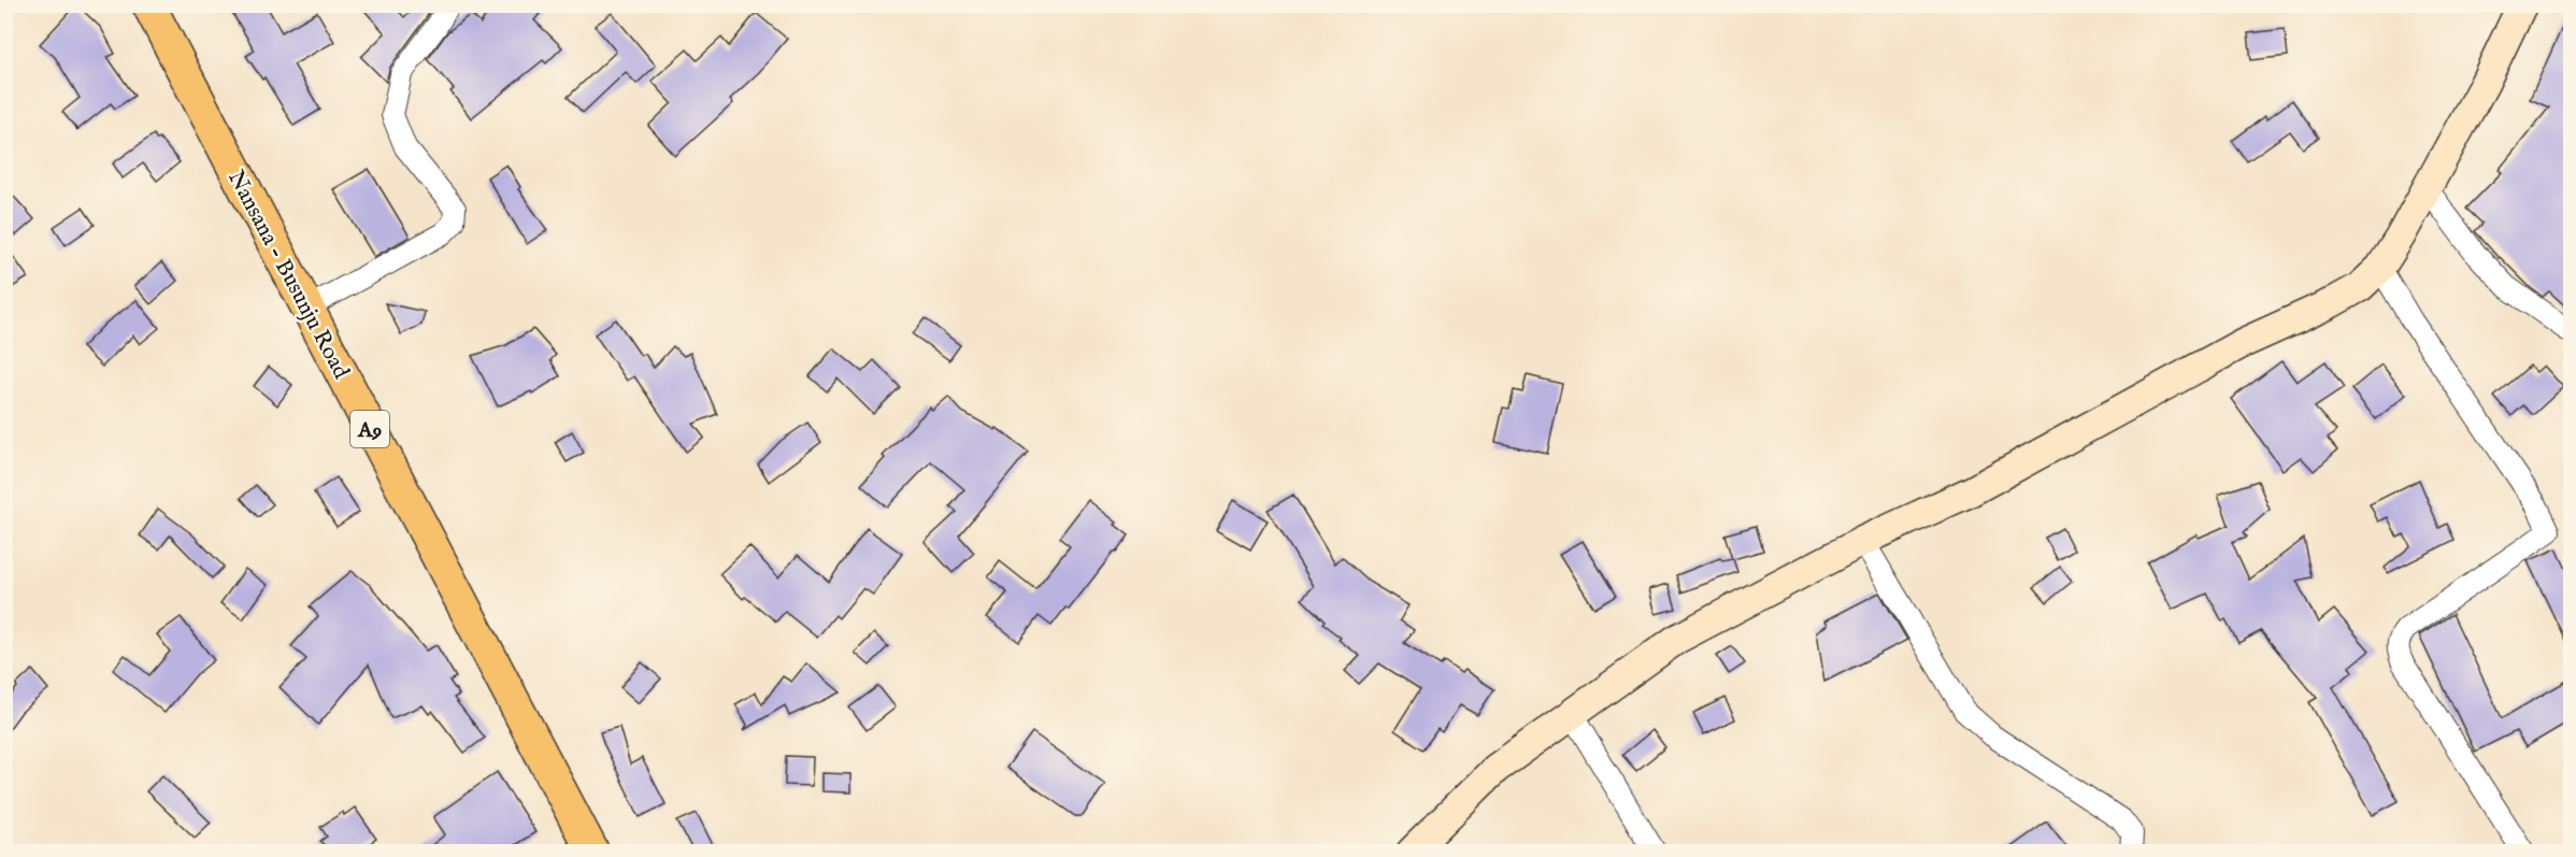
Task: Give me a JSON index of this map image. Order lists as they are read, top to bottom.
{
  "streets": {
    "main road": ["Nansana - Busunju Road", "A9"]
  }
}
